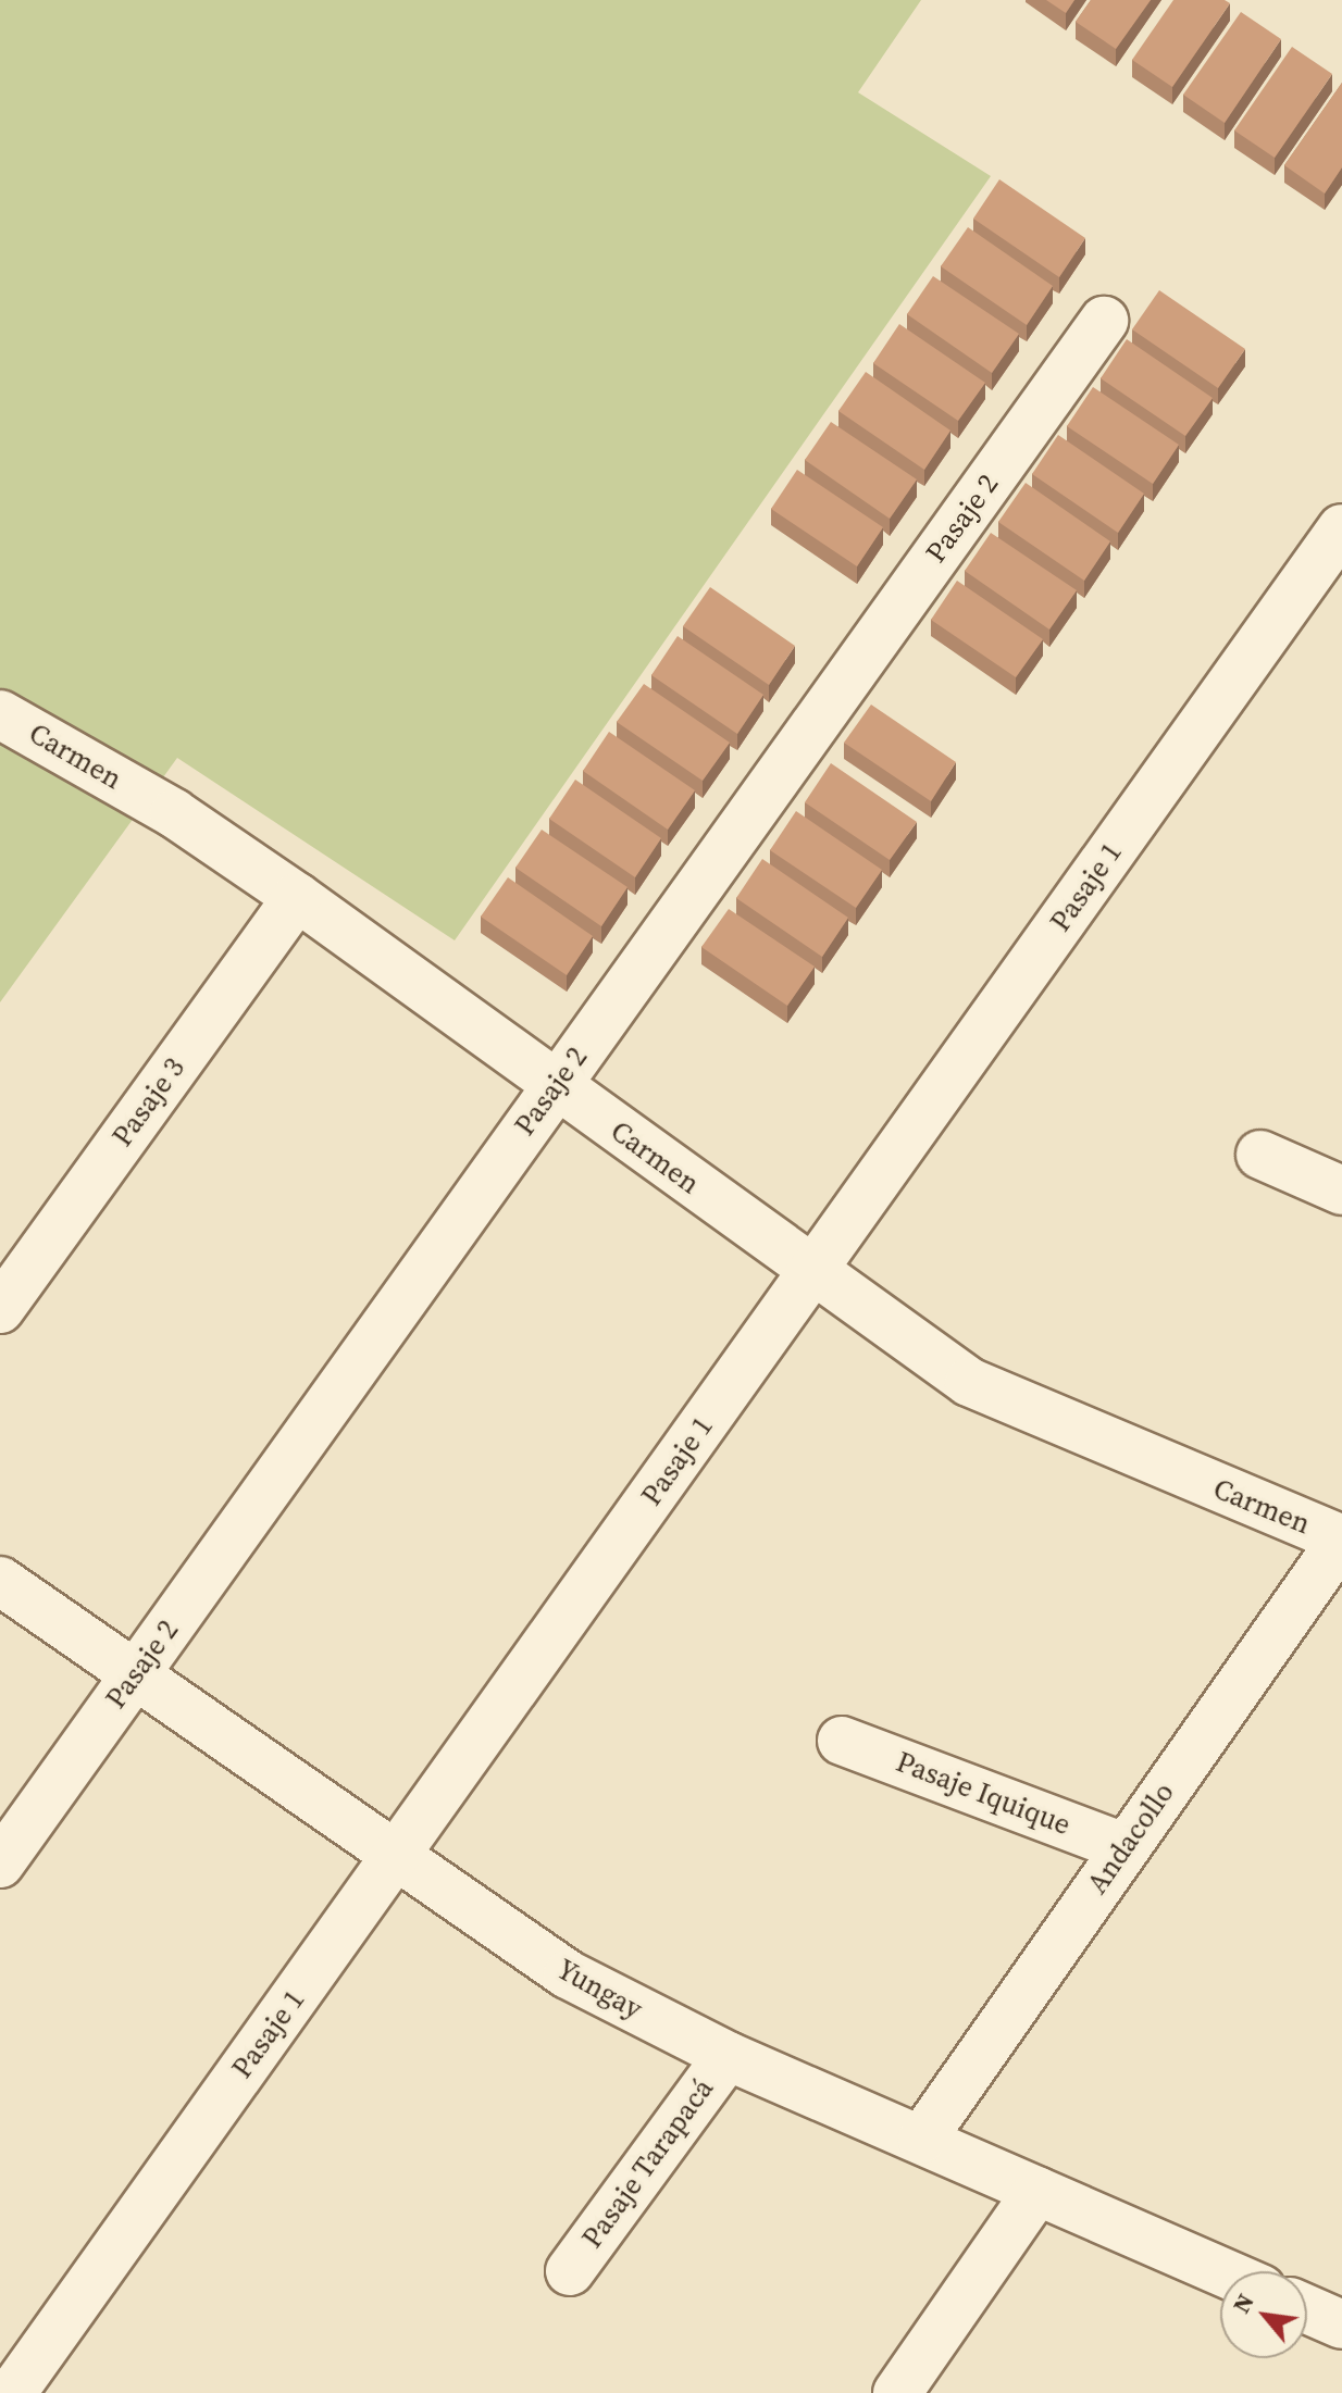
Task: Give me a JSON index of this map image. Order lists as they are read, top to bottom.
{
  "streets": {
    "street": [
      "Pasaje 2",
      "Carmen",
      "Pasaje 1",
      "Pasaje 3",
      "Pasaje Iquique",
      "Andacollo",
      "Yungay",
      "Pasaje Tarapacá"
    ]
  },
  "crossings": [
    ["Pasaje 2", "Carmen"],
    ["Pasaje 2", "Yungay"],
    ["Carmen", "Pasaje 1"],
    ["Carmen", "Pasaje 3"],
    ["Carmen", "Andacollo"],
    ["Pasaje 1", "Yungay"],
    ["Pasaje Iquique", "Andacollo"],
    ["Andacollo", "Yungay"],
    ["Yungay", "Pasaje Tarapacá"]
  ],
  "north": "top left"
}
